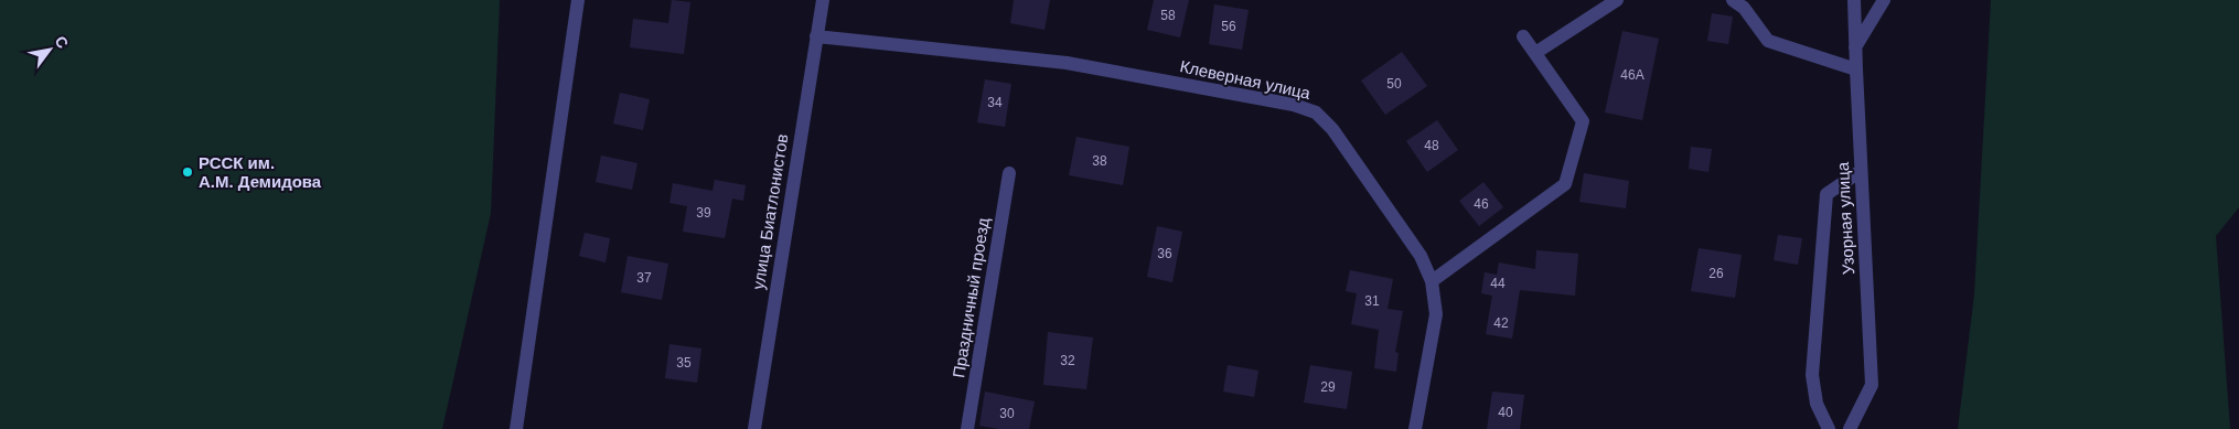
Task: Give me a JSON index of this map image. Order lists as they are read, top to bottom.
{
  "streets": {
    "street": [
      "Клеверная улица",
      "улица Биатлонистов",
      "Узорная улица",
      "Праздничный проезд"
    ]
  },
  "crossings": [
    ["Клеверная улица", "улица Биатлонистов"]
  ],
  "places": ["РССК им. А.М. Демидова"],
  "house_numbers": [
    "58",
    "56",
    "46А",
    "50",
    "34",
    "48",
    "38",
    "46",
    "39",
    "36",
    "26",
    "37",
    "44",
    "31",
    "42",
    "32",
    "35",
    "29",
    "40",
    "30"
  ],
  "north": "top right"
}
